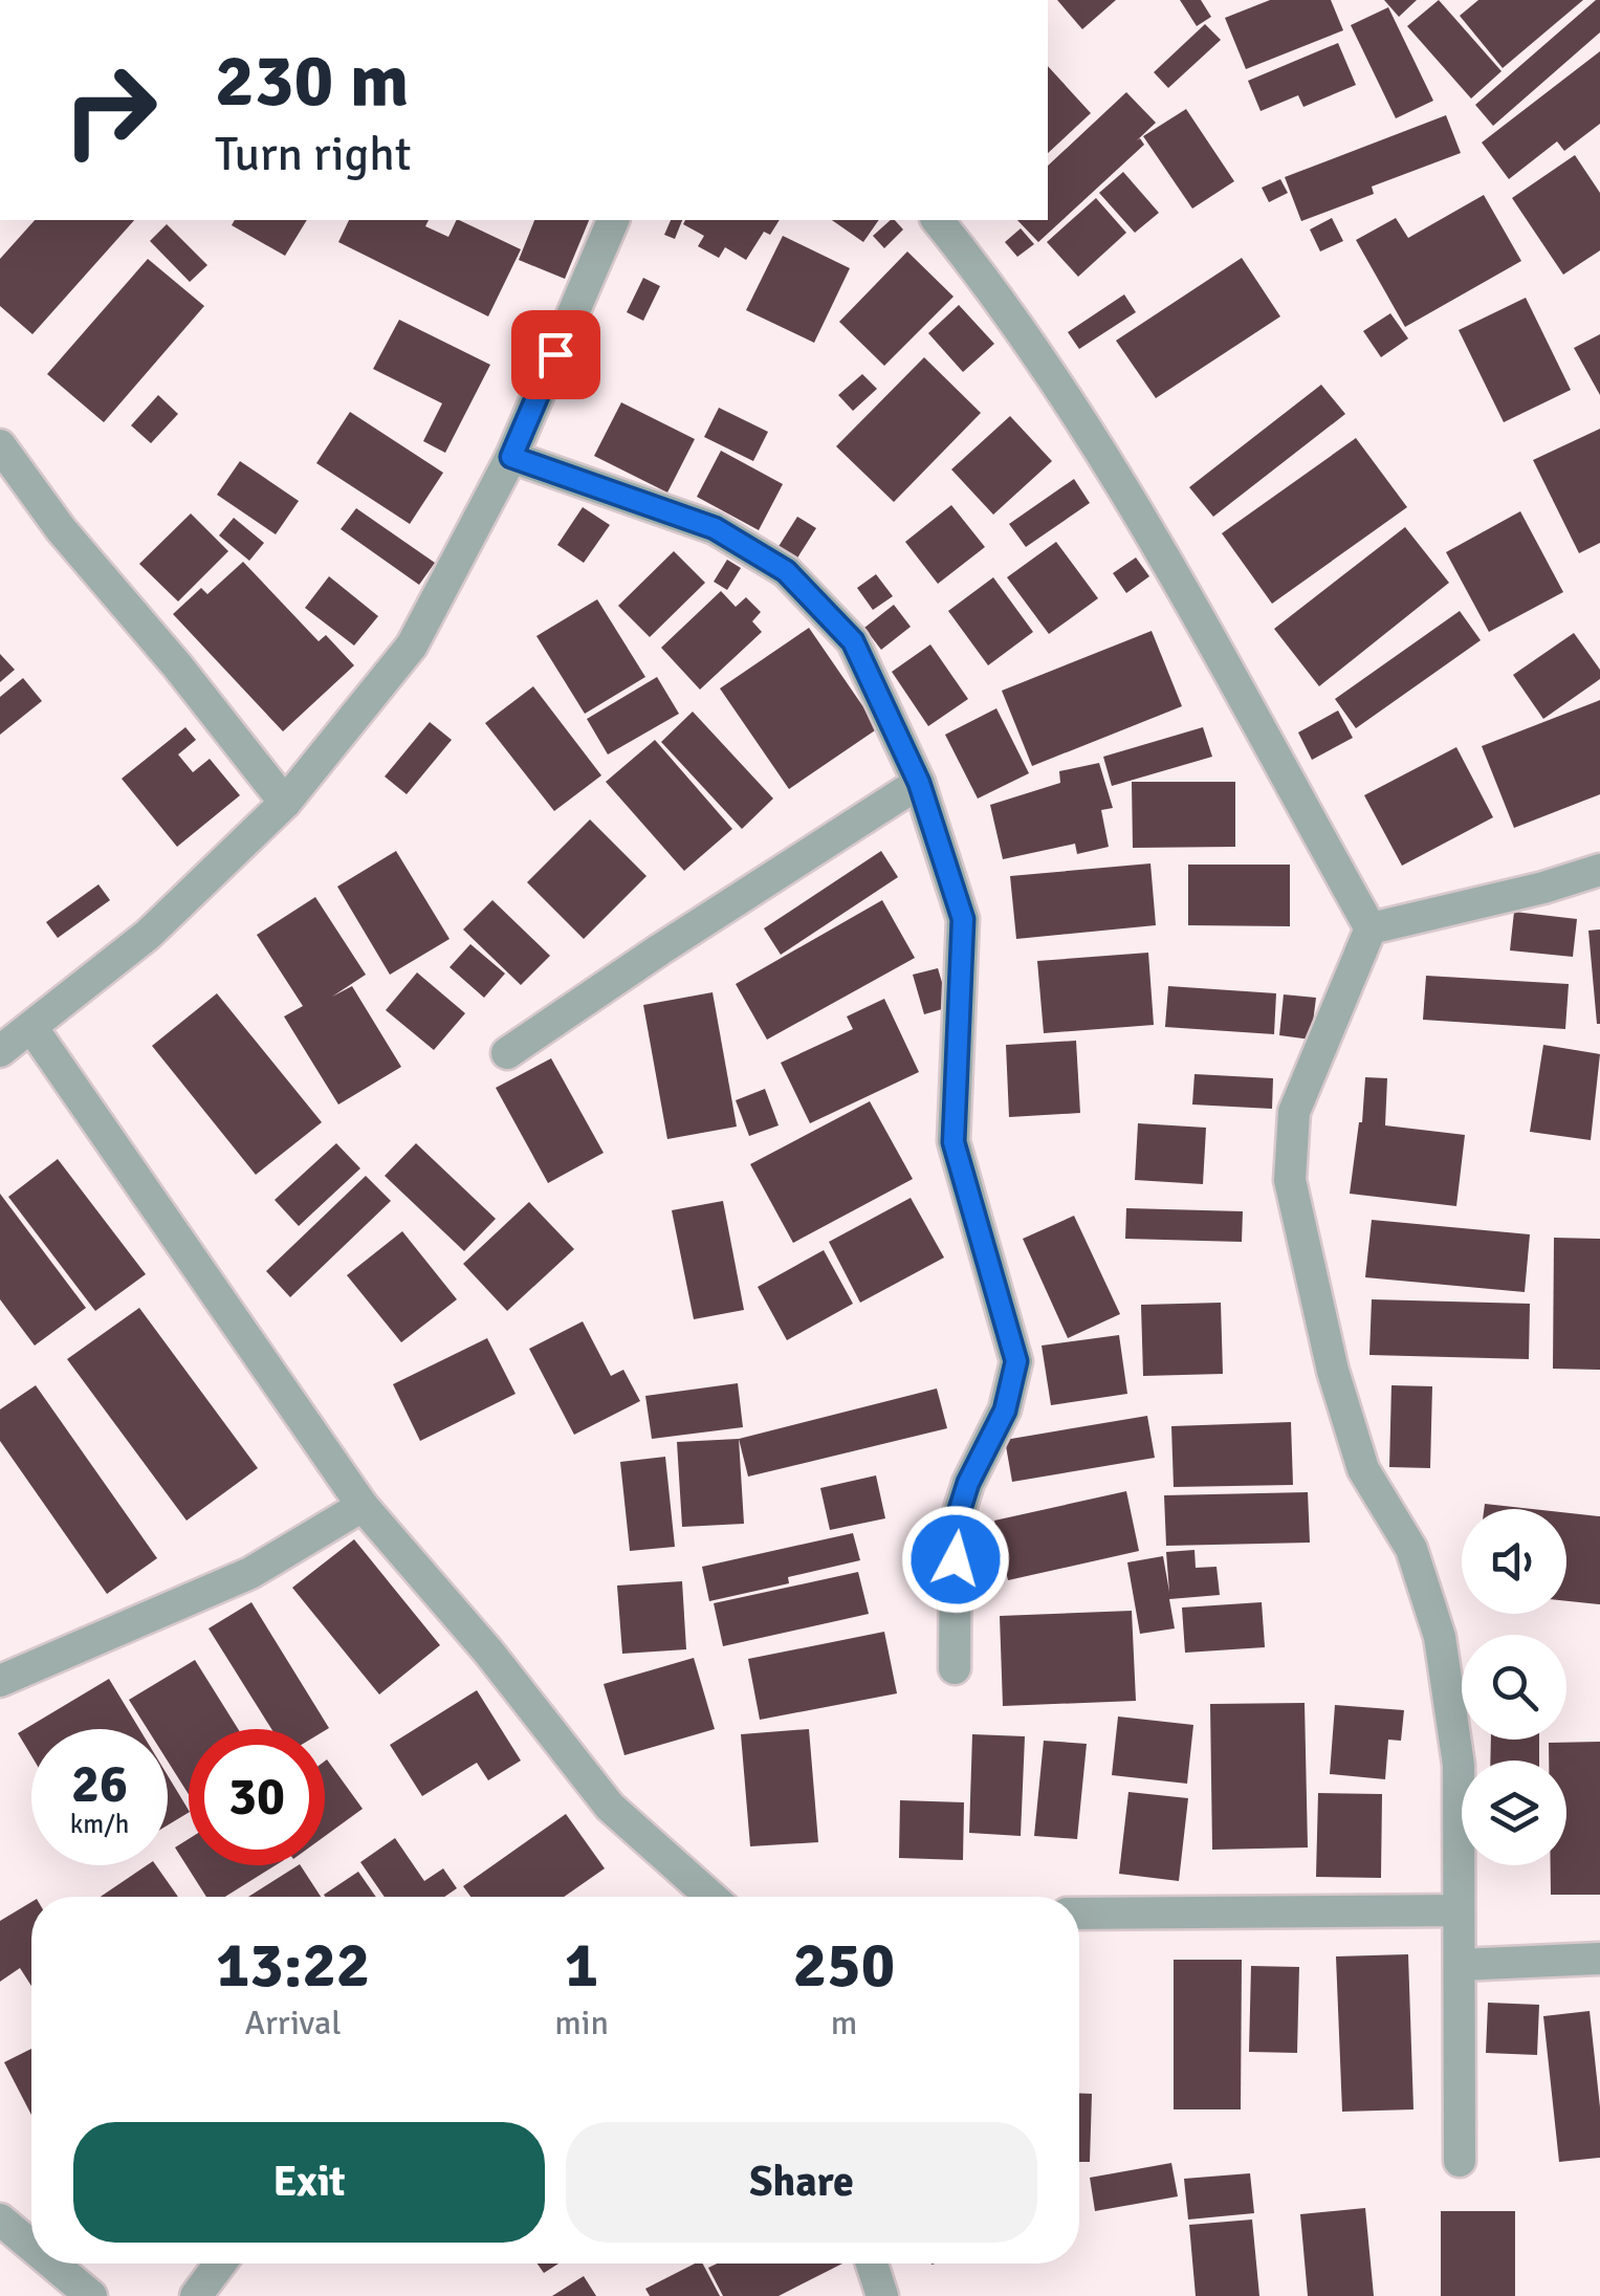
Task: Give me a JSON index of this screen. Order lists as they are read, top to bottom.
{
  "page": {
    "turn": ["230 m", "Turn right"],
    "speed": "26 km/h",
    "limit": "30",
    "eta": [
      "13:22",
      "Arrival",
      "1",
      "min",
      "250",
      "m"
    ],
    "buttons": ["Exit", "Share"]
  }
}
